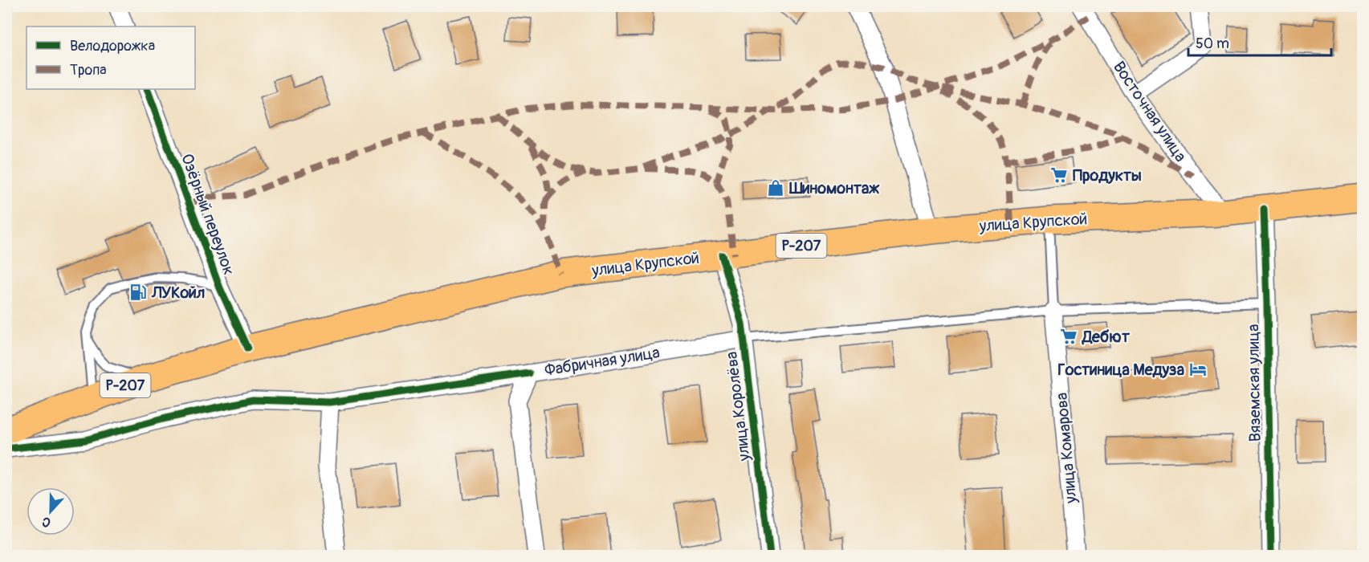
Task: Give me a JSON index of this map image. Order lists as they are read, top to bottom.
{
  "streets": {
    "main road": ["улица Крупской", "Р-207"],
    "street": [
      "Восточная улица",
      "Озёрный переулок",
      "Фабричная улица",
      "Вяземская улица",
      "улица Королёва",
      "улица Комарова"
    ]
  },
  "crossings": [
    ["Восточная улица", "улица Крупской"],
    ["Озёрный переулок", "улица Крупской"],
    ["улица Крупской", "Вяземская улица"],
    ["улица Крупской", "улица Королёва"],
    ["Фабричная улица", "улица Королёва"]
  ],
  "places": {
    "supermarket": ["Продукты", "Дебют"],
    "shop": ["Шиномонтаж"],
    "fuel station": ["ЛУКойл"],
    "hotel": ["Гостиница Медуза"]
  },
  "legend": ["Велодорожка", "Тропа"],
  "scale_bar": "50 m",
  "north": "bottom"
}
